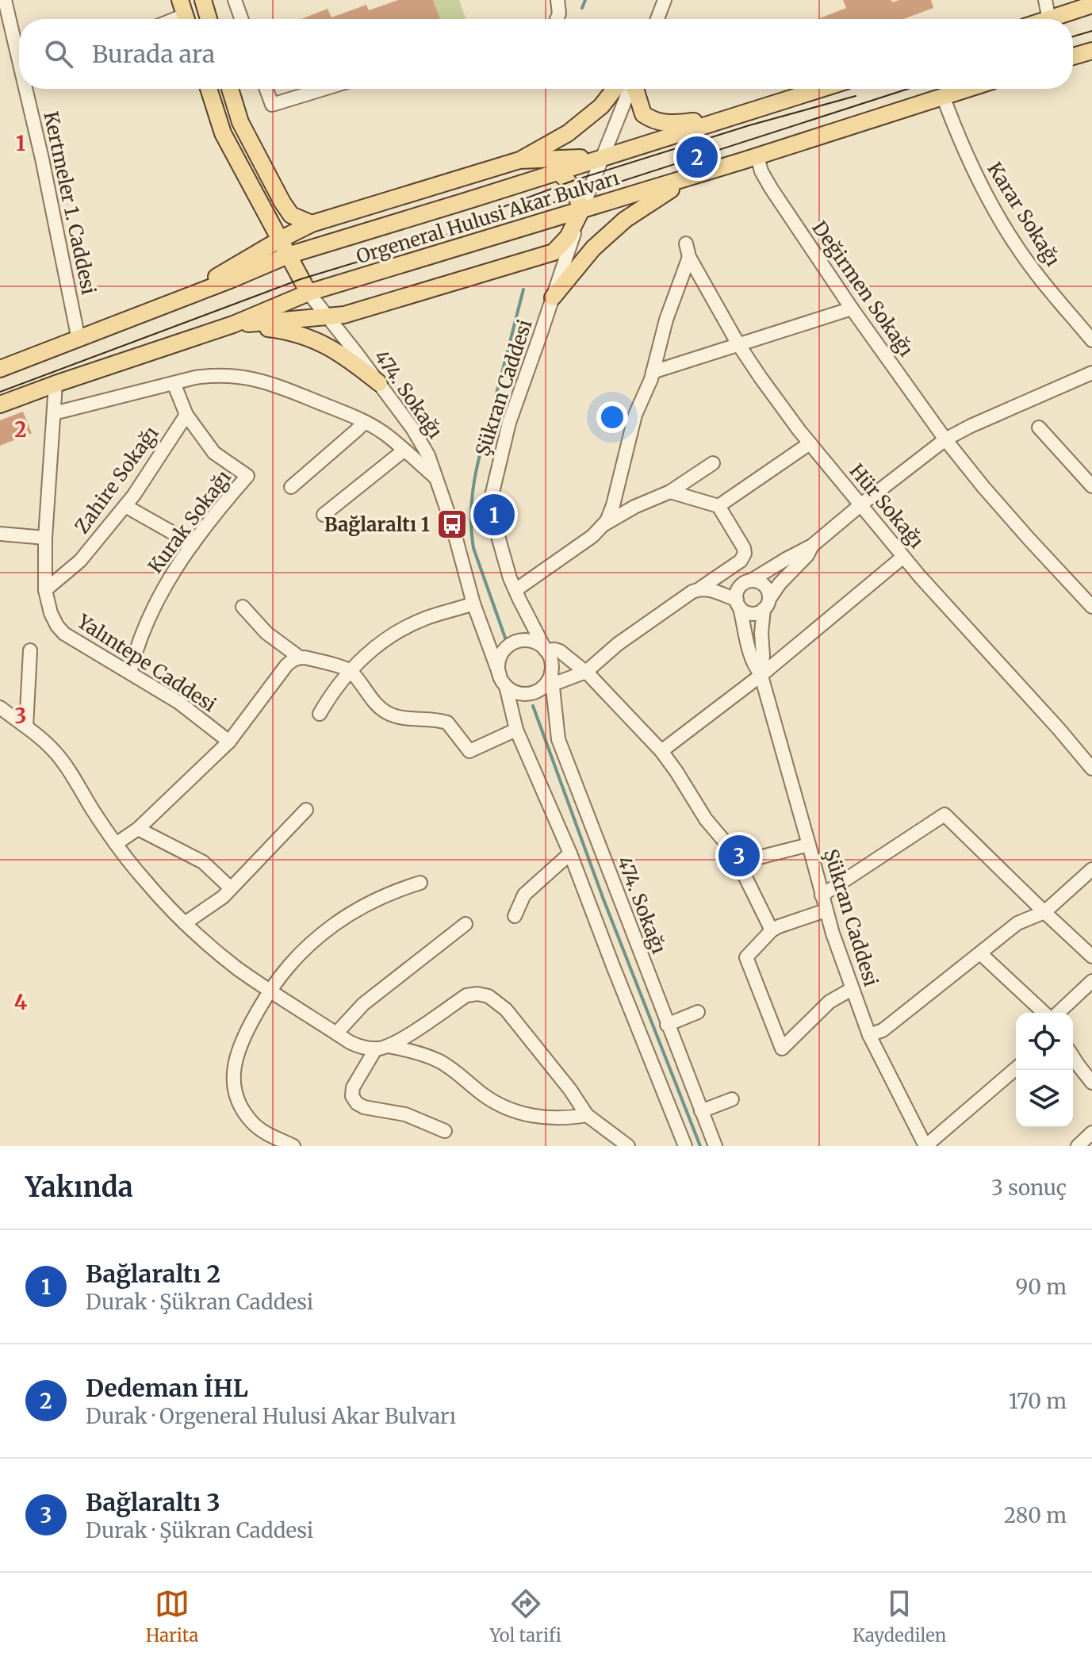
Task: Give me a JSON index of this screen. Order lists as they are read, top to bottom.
{
  "streets": {
    "main road": ["Orgeneral Hulusi Akar Bulvarı"],
    "street": [
      "Kertmeler 1. Caddesi",
      "Karar Sokağı",
      "Değirmen Sokağı",
      "Şükran Caddesi",
      "474. Sokağı",
      "Zahire Sokağı",
      "Hür Sokağı",
      "Kurak Sokağı",
      "Yalıntepe Caddesi"
    ]
  },
  "crossings": [
    ["Kertmeler 1. Caddesi", "Orgeneral Hulusi Akar Bulvarı"],
    ["Karar Sokağı", "Orgeneral Hulusi Akar Bulvarı"],
    ["Orgeneral Hulusi Akar Bulvarı", "Değirmen Sokağı"],
    ["Orgeneral Hulusi Akar Bulvarı", "Şükran Caddesi"],
    ["Orgeneral Hulusi Akar Bulvarı", "474. Sokağı"],
    ["Orgeneral Hulusi Akar Bulvarı", "Yalıntepe Caddesi"],
    ["Şükran Caddesi", "474. Sokağı"],
    ["Zahire Sokağı", "Kurak Sokağı"],
    ["Zahire Sokağı", "Yalıntepe Caddesi"],
    ["Kurak Sokağı", "Yalıntepe Caddesi"]
  ],
  "places": {
    "bus stop": ["Bağlaraltı 1"]
  },
  "page": {
    "search": "Burada ara",
    "pins": ["2", "1", "3"],
    "heading": ["Yakında", "3 sonuç"],
    "list": [
      {
        "mark": "1",
        "name": "Bağlaraltı 2",
        "note": "Durak · Şükran Caddesi",
        "value": "90 m"
      },
      {
        "mark": "2",
        "name": "Dedeman İHL",
        "note": "Durak · Orgeneral Hulusi Akar Bulvarı",
        "value": "170 m"
      },
      {
        "mark": "3",
        "name": "Bağlaraltı 3",
        "note": "Durak · Şükran Caddesi",
        "value": "280 m"
      }
    ],
    "nav": ["Harita", "Yol tarifi", "Kaydedilen"]
  },
  "grid": {
    "rows": [
      "1",
      "2",
      "3",
      "4"
    ]
  }
}
